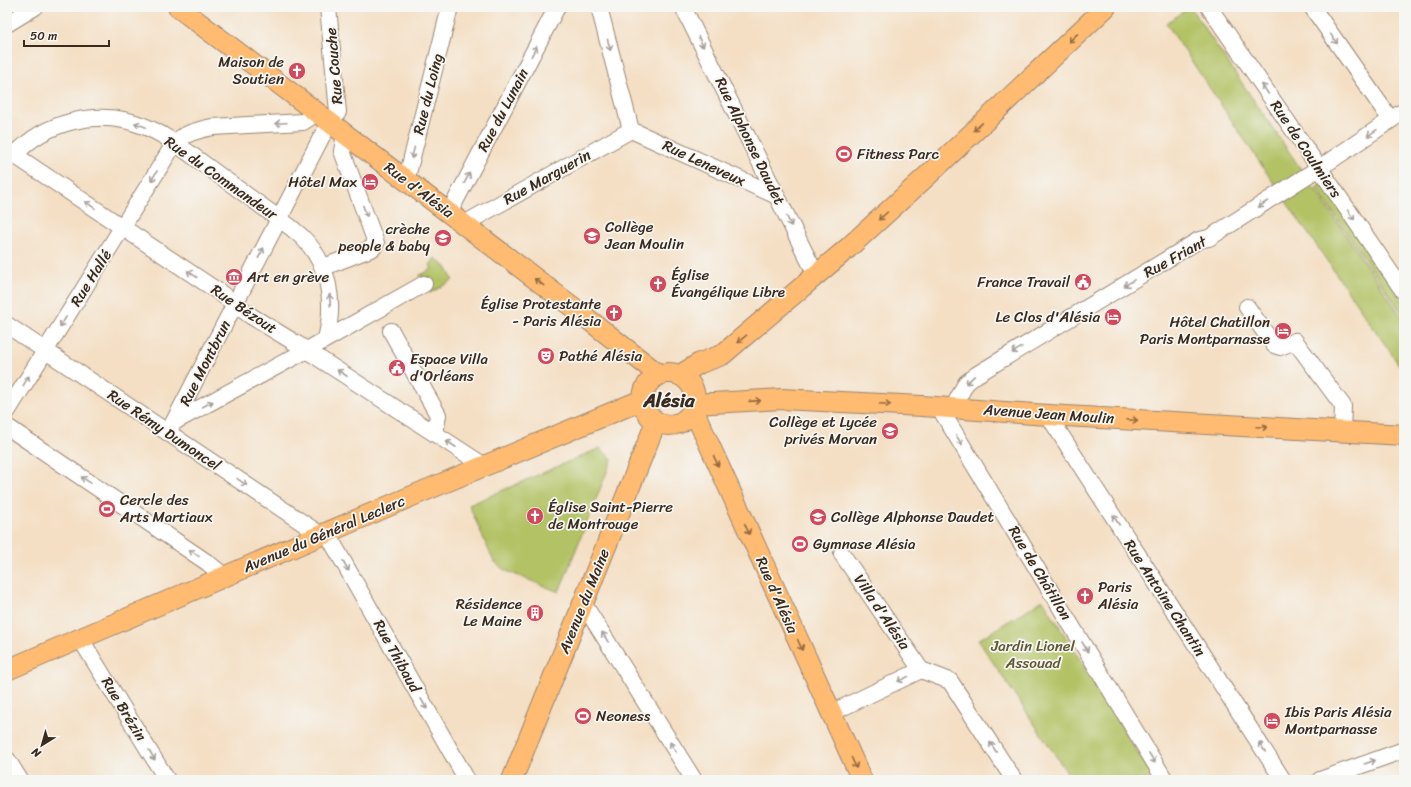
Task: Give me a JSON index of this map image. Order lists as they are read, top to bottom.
{
  "streets": {
    "main road": [
      "Rue d'Alésia",
      "Avenue Jean Moulin",
      "Avenue du Général Leclerc",
      "Avenue du Maine"
    ],
    "street": [
      "Rue Couche",
      "Rue du Loing",
      "Rue du Lunain",
      "Rue Alphonse Daudet",
      "Rue de Coulmiers",
      "Rue Leneveux",
      "Rue Marguerin",
      "Rue du Commandeur",
      "Rue Friant",
      "Rue Hallé",
      "Rue Bézout",
      "Rue Montbrun",
      "Rue Rémy Dumoncel",
      "Rue de Châtillon",
      "Rue Antoine Chantin",
      "Villa d'Alésia",
      "Rue Thibaud",
      "Rue Brézin"
    ]
  },
  "crossings": [
    ["Rue Couche", "Rue d'Alésia"],
    ["Rue Couche", "Rue Montbrun"],
    ["Rue du Loing", "Rue d'Alésia"],
    ["Rue du Lunain", "Rue Marguerin"],
    ["Rue du Lunain", "Rue d'Alésia"],
    ["Rue Alphonse Daudet", "Rue Leneveux"],
    ["Rue de Coulmiers", "Rue Friant"],
    ["Rue Leneveux", "Rue Marguerin"],
    ["Rue Marguerin", "Rue d'Alésia"],
    ["Rue du Commandeur", "Rue Hallé"],
    ["Rue du Commandeur", "Rue Bézout"],
    ["Rue du Commandeur", "Rue Montbrun"],
    ["Rue d'Alésia", "Rue Montbrun"],
    ["Rue d'Alésia", "Avenue Jean Moulin"],
    ["Rue d'Alésia", "Avenue du Général Leclerc"],
    ["Rue d'Alésia", "Avenue du Maine"],
    ["Rue Friant", "Avenue Jean Moulin"],
    ["Rue Friant", "Rue de Châtillon"],
    ["Rue Hallé", "Rue Bézout"],
    ["Rue Hallé", "Rue Rémy Dumoncel"],
    ["Rue Bézout", "Rue Montbrun"],
    ["Rue Bézout", "Avenue du Général Leclerc"],
    ["Rue Montbrun", "Rue Rémy Dumoncel"],
    ["Avenue Jean Moulin", "Avenue du Général Leclerc"],
    ["Avenue Jean Moulin", "Rue de Châtillon"],
    ["Avenue Jean Moulin", "Rue Antoine Chantin"],
    ["Avenue Jean Moulin", "Avenue du Maine"],
    ["Rue Rémy Dumoncel", "Avenue du Général Leclerc"],
    ["Rue Rémy Dumoncel", "Rue Thibaud"],
    ["Avenue du Général Leclerc", "Avenue du Maine"],
    ["Avenue du Général Leclerc", "Rue Thibaud"],
    ["Avenue du Général Leclerc", "Rue Brézin"]
  ],
  "one_way": [
    "Rue du Loing",
    "Rue du Lunain",
    "Rue Alphonse Daudet",
    "Rue Friant",
    "Rue Bézout",
    "Avenue Jean Moulin",
    "Rue Antoine Chantin",
    "Rue Thibaud",
    "Rue Brézin"
  ],
  "districts": ["Alésia"],
  "parks": ["Jardin Lionel Assouad"],
  "places": {
    "church": [
      "Maison de Soutien",
      "Église Évangélique Libre",
      "Église Protestante - Paris Alésia",
      "Église Saint-Pierre de Montrouge",
      "Paris Alésia"
    ],
    "sports": [
      "Fitness Parc",
      "Cercle des Arts Martiaux",
      "Gymnase Alésia",
      "Neoness"
    ],
    "hotel": [
      "Hôtel Max",
      "Le Clos d'Alésia",
      "Hôtel Chatillon Paris Montparnasse",
      "Ibis Paris Alésia Montparnasse"
    ],
    "school or university": [
      "Collège Jean Moulin",
      "crèche people & baby",
      "Collège et Lycée privés Morvan",
      "Collège Alphonse Daudet"
    ],
    "museum": ["Art en grève"],
    "public building": ["France Travail", "Espace Villa d'Orléans"],
    "theatre": ["Pathé Alésia"],
    "building": ["Résidence Le Maine"]
  },
  "scale_bar": "50 m",
  "north": "bottom left"
}
